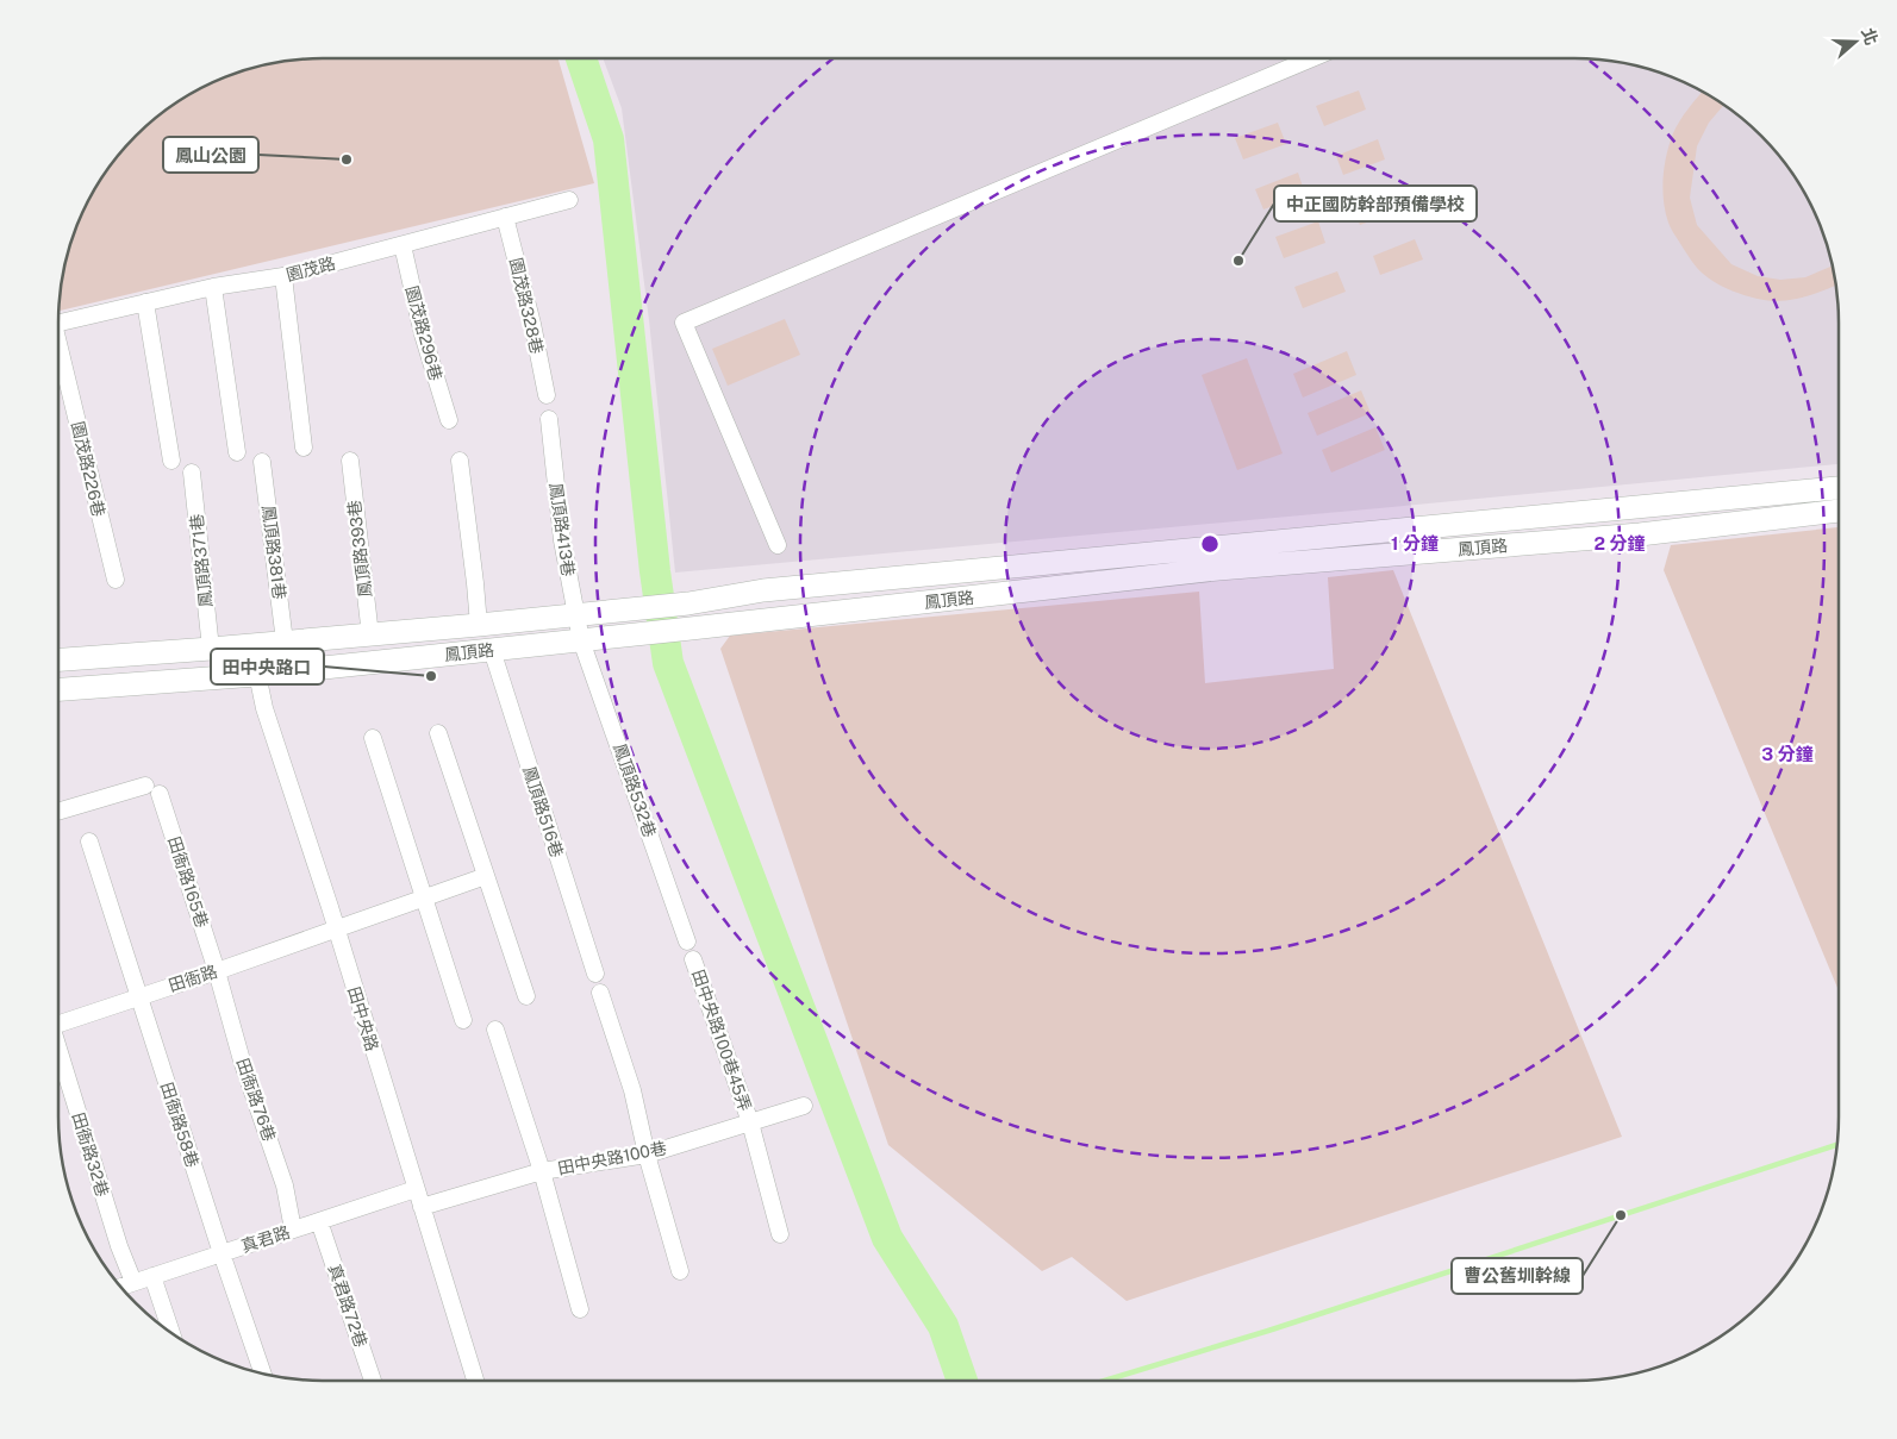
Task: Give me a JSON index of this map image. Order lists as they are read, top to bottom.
{
  "streets": {
    "main road": ["鳳頂路"],
    "street": [
      "園茂路",
      "園茂路328巷",
      "園茂路296巷",
      "園茂路226巷",
      "鳳頂路413巷",
      "鳳頂路393巷",
      "鳳頂路381巷",
      "鳳頂路371巷",
      "鳳頂路532巷",
      "鳳頂路516巷",
      "田衙路165巷",
      "田衙路",
      "田中央路",
      "田中央路100巷45弄",
      "田衙路76巷",
      "田衙路58巷",
      "田衙路32巷",
      "田中央路100巷",
      "真君路",
      "真君路72巷"
    ]
  },
  "crossings": [
    ["園茂路", "園茂路328巷"],
    ["園茂路", "園茂路296巷"],
    ["鳳頂路413巷", "鳳頂路"],
    ["鳳頂路413巷", "鳳頂路532巷"],
    ["鳳頂路", "鳳頂路393巷"],
    ["鳳頂路", "鳳頂路381巷"],
    ["鳳頂路", "鳳頂路371巷"],
    ["鳳頂路", "鳳頂路532巷"],
    ["鳳頂路", "鳳頂路516巷"],
    ["鳳頂路", "田中央路"],
    ["田衙路165巷", "田衙路"],
    ["田衙路165巷", "田衙路76巷"],
    ["田衙路", "田中央路"],
    ["田衙路", "田衙路76巷"],
    ["田衙路", "田衙路58巷"],
    ["田中央路", "田中央路100巷"],
    ["田中央路", "真君路"],
    ["田中央路100巷45弄", "田中央路100巷"],
    ["田衙路76巷", "真君路"],
    ["田衙路58巷", "真君路"],
    ["田衙路32巷", "真君路"],
    ["真君路", "真君路72巷"]
  ],
  "places": [
    "鳳山公園",
    "中正國防幹部預備學校",
    "田中央路口",
    "曹公舊圳幹線"
  ],
  "north": "right",
  "rings": ["1 分鐘", "2 分鐘", "3 分鐘"]
}
